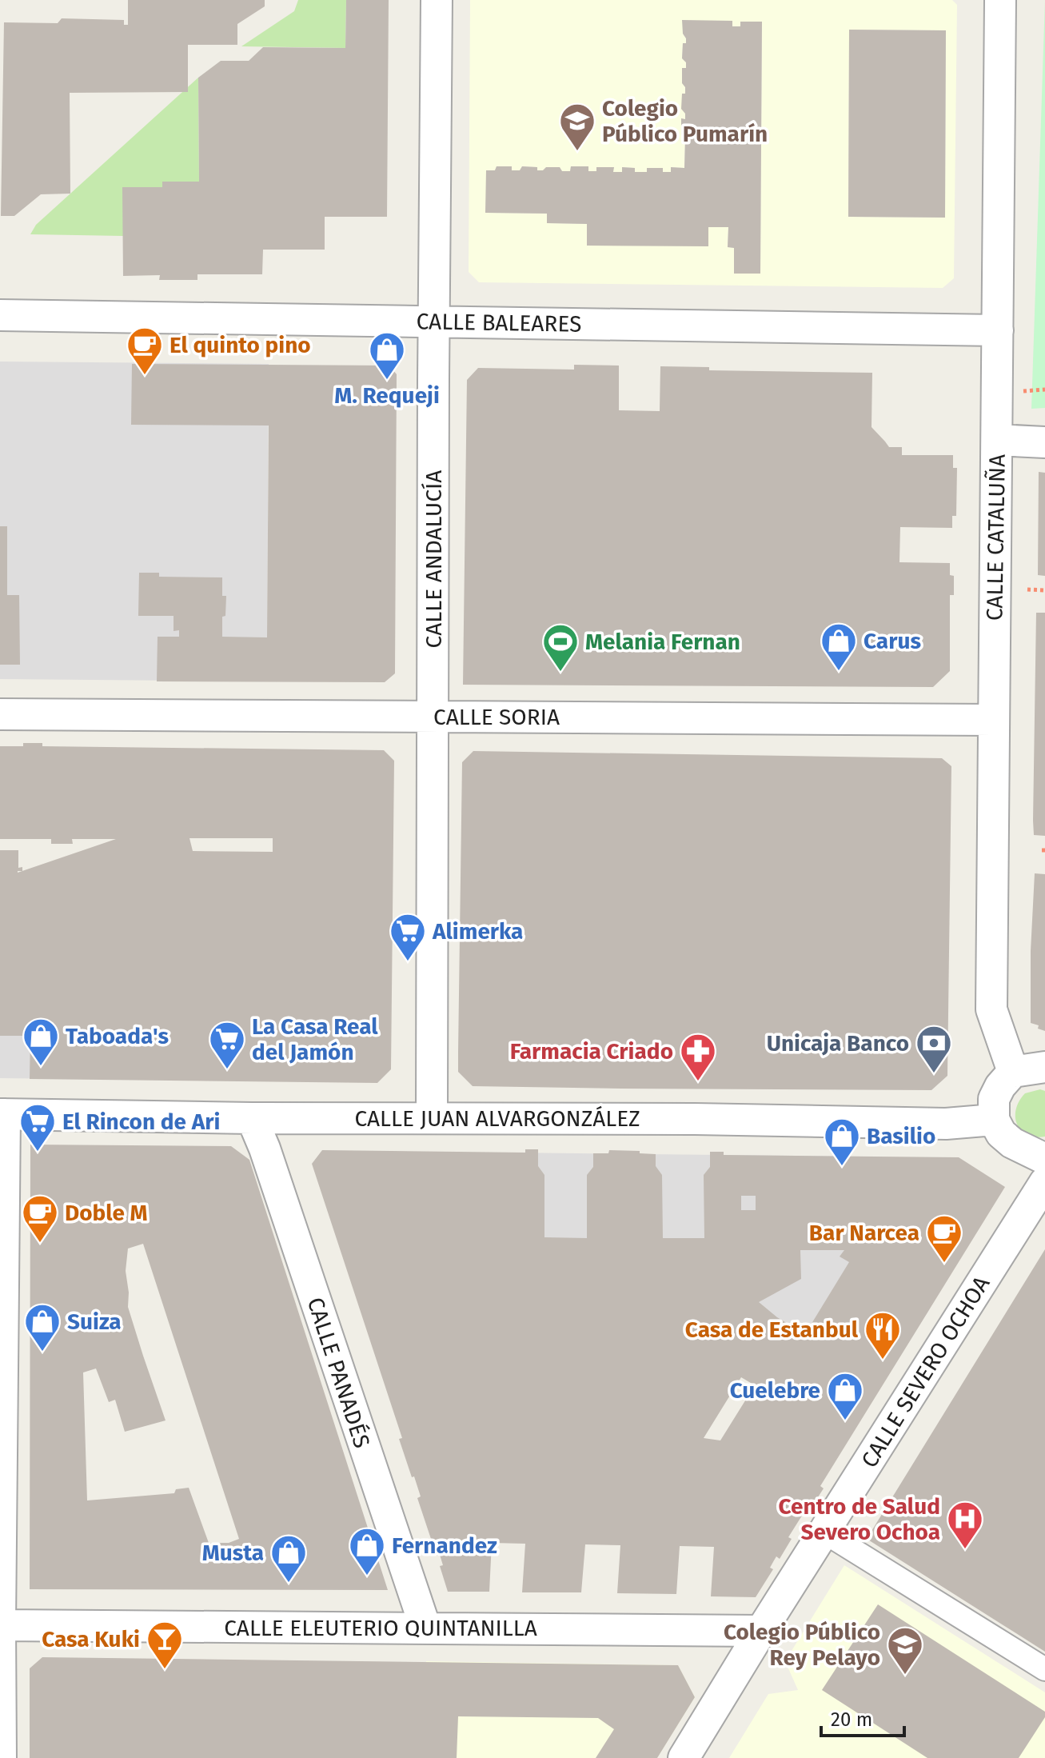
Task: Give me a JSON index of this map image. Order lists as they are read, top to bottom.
{
  "streets": {
    "street": [
      "CALLE BALEARES",
      "CALLE CATALUÑA",
      "CALLE ANDALUCÍA",
      "CALLE SORIA",
      "CALLE JUAN ALVARGONZÁLEZ",
      "CALLE SEVERO OCHOA",
      "CALLE PANADÉS",
      "CALLE ELEUTERIO QUINTANILLA"
    ]
  },
  "crossings": [
    ["CALLE BALEARES", "CALLE CATALUÑA"],
    ["CALLE BALEARES", "CALLE ANDALUCÍA"],
    ["CALLE CATALUÑA", "CALLE SORIA"],
    ["CALLE ANDALUCÍA", "CALLE SORIA"],
    ["CALLE ANDALUCÍA", "CALLE JUAN ALVARGONZÁLEZ"],
    ["CALLE JUAN ALVARGONZÁLEZ", "CALLE PANADÉS"],
    ["CALLE SEVERO OCHOA", "CALLE ELEUTERIO QUINTANILLA"],
    ["CALLE PANADÉS", "CALLE ELEUTERIO QUINTANILLA"]
  ],
  "places": {
    "school or university": ["Colegio Público Pumarín", "Colegio Público Rey Pelayo"],
    "cafe": ["El quinto pino", "Doble M", "Bar Narcea"],
    "shop": [
      "M. Requeji",
      "Carus",
      "Taboada's",
      "Basilio",
      "Suiza",
      "Cuelebre",
      "Fernandez",
      "Musta"
    ],
    "sports": ["Melania Fernan"],
    "supermarket": ["Alimerka", "La Casa Real del Jamón", "El Rincon de Ari"],
    "bank": ["Unicaja Banco"],
    "pharmacy": ["Farmacia Criado"],
    "restaurant": ["Casa de Estanbul"],
    "hospital": ["Centro de Salud Severo Ochoa"],
    "bar": ["Casa Kuki"]
  },
  "scale_bar": "20 m"
}
